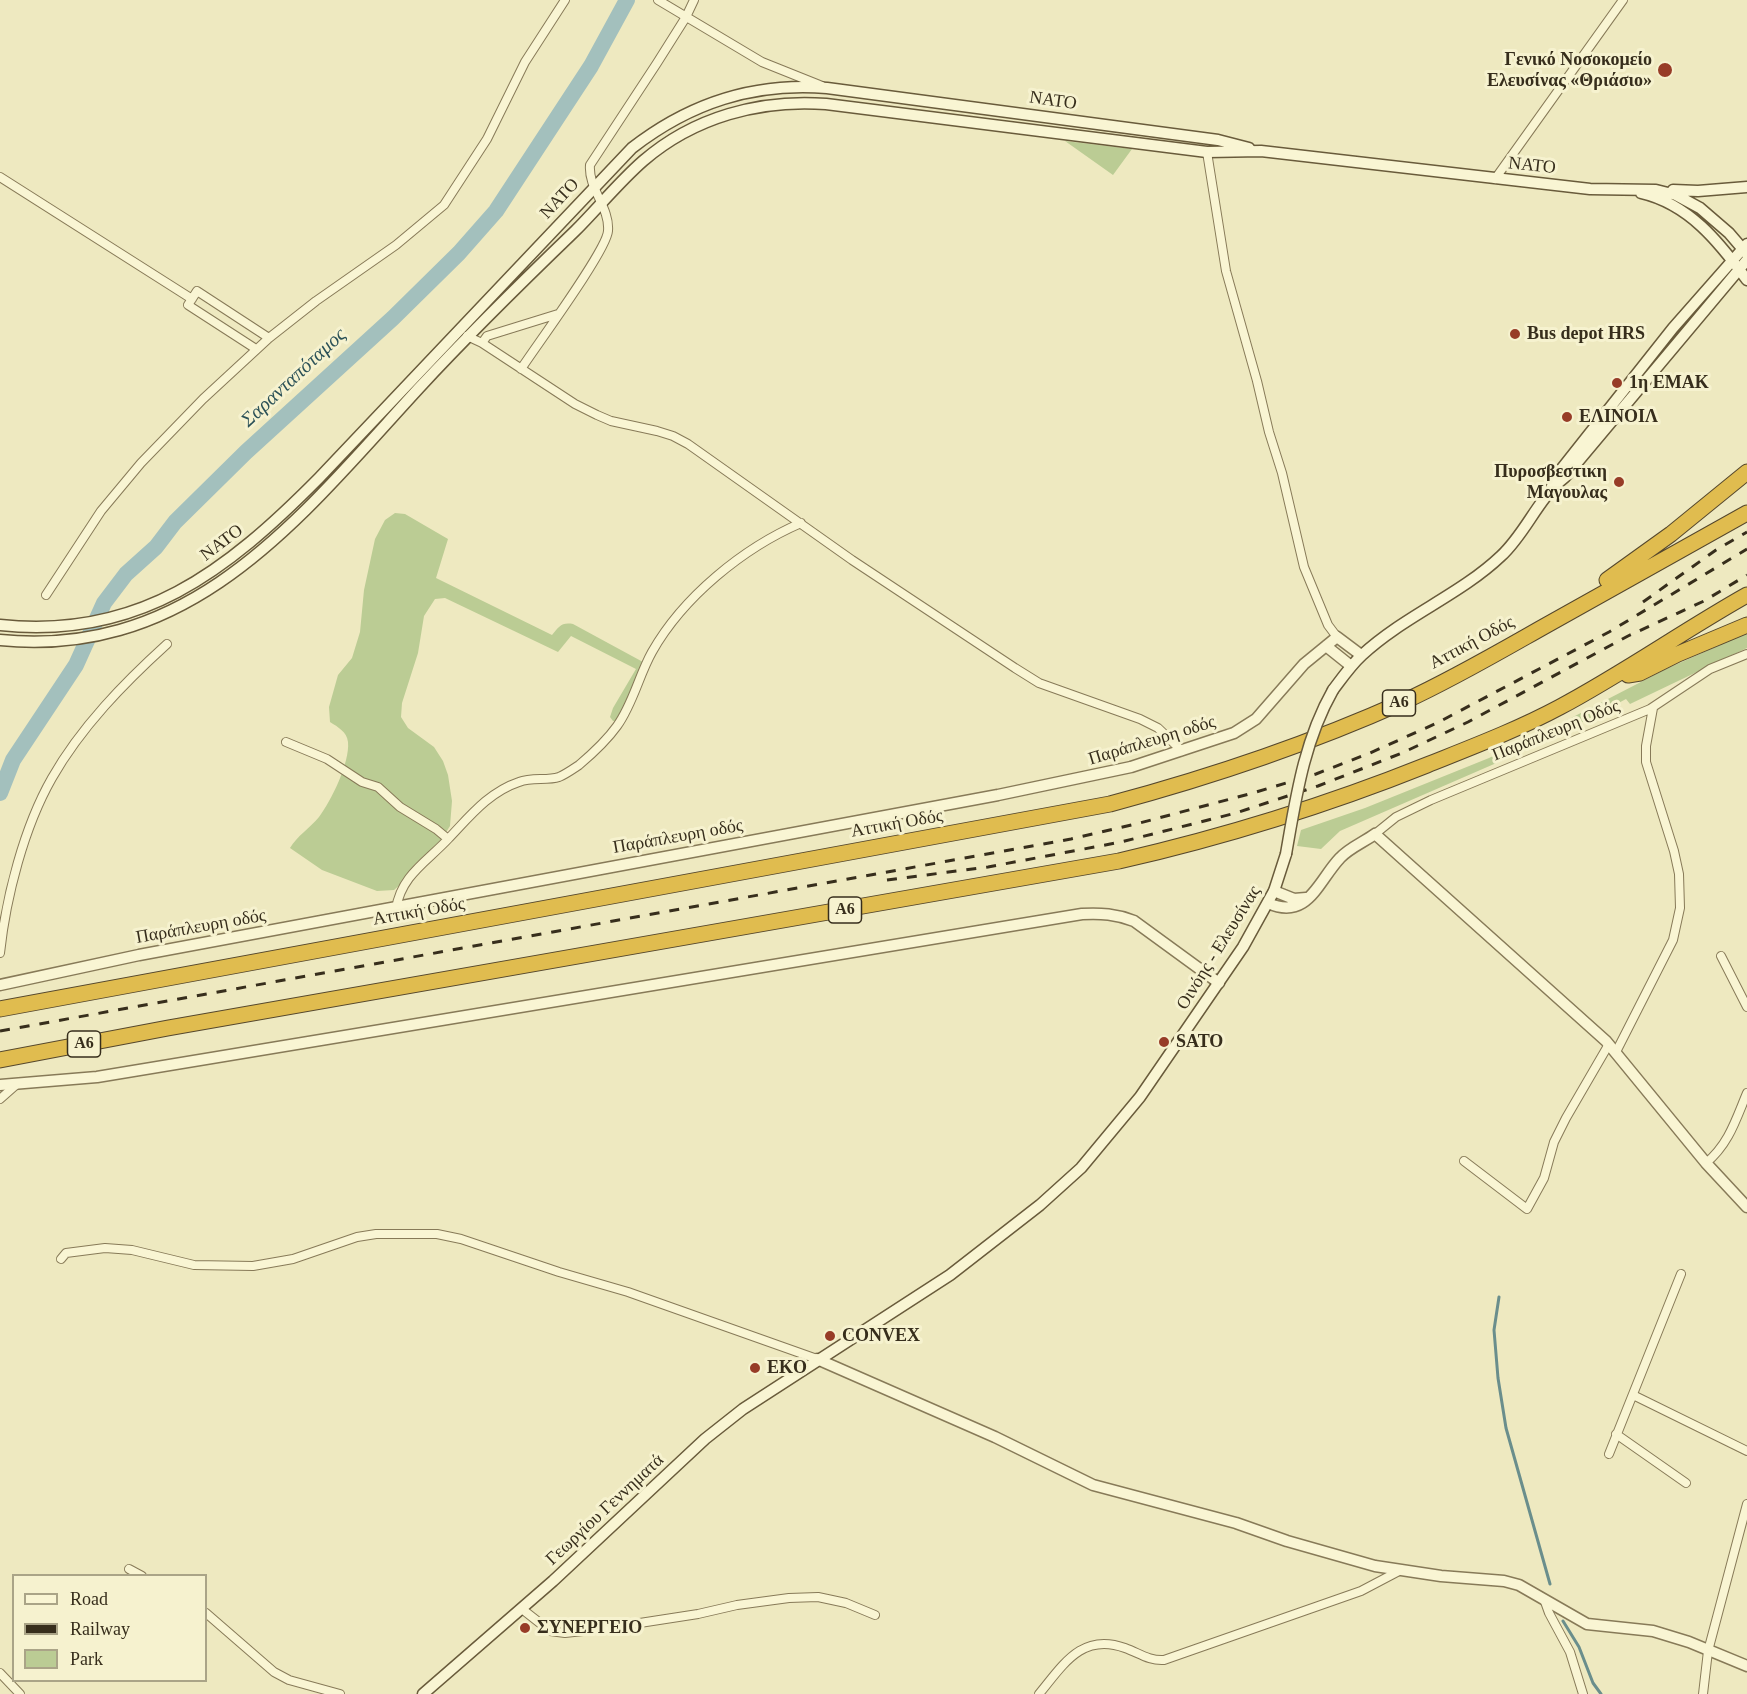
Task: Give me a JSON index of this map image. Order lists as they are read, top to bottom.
{
  "streets": {
    "highway": ["Αττική Οδός", "Α6"],
    "main road": [
      "ΝΑΤΟ",
      "Παράπλευρη οδός",
      "Οινόης - Ελευσίνας",
      "Γεωργίου Γεννηματά"
    ],
    "street": ["Παράπλευρη Οδός"]
  },
  "crossings": [
    ["ΝΑΤΟ", "Οινόης - Ελευσίνας"],
    ["Οινόης - Ελευσίνας", "Γεωργίου Γεννηματά"]
  ],
  "water": ["Σαρανταπόταμος"],
  "places": [
    "Γενικό Νοσοκομείο Ελευσίνας «Θριάσιο»",
    "Bus depot HRS",
    "1η ΕΜΑΚ",
    "ΕΛΙΝΟΙΛ",
    "Πυροσβεστικη Μαγουλας",
    "SATO",
    "CONVEX",
    "EKO",
    "ΣΥΝΕΡΓΕΙΟ"
  ],
  "legend": ["Road", "Railway", "Park"]
}
